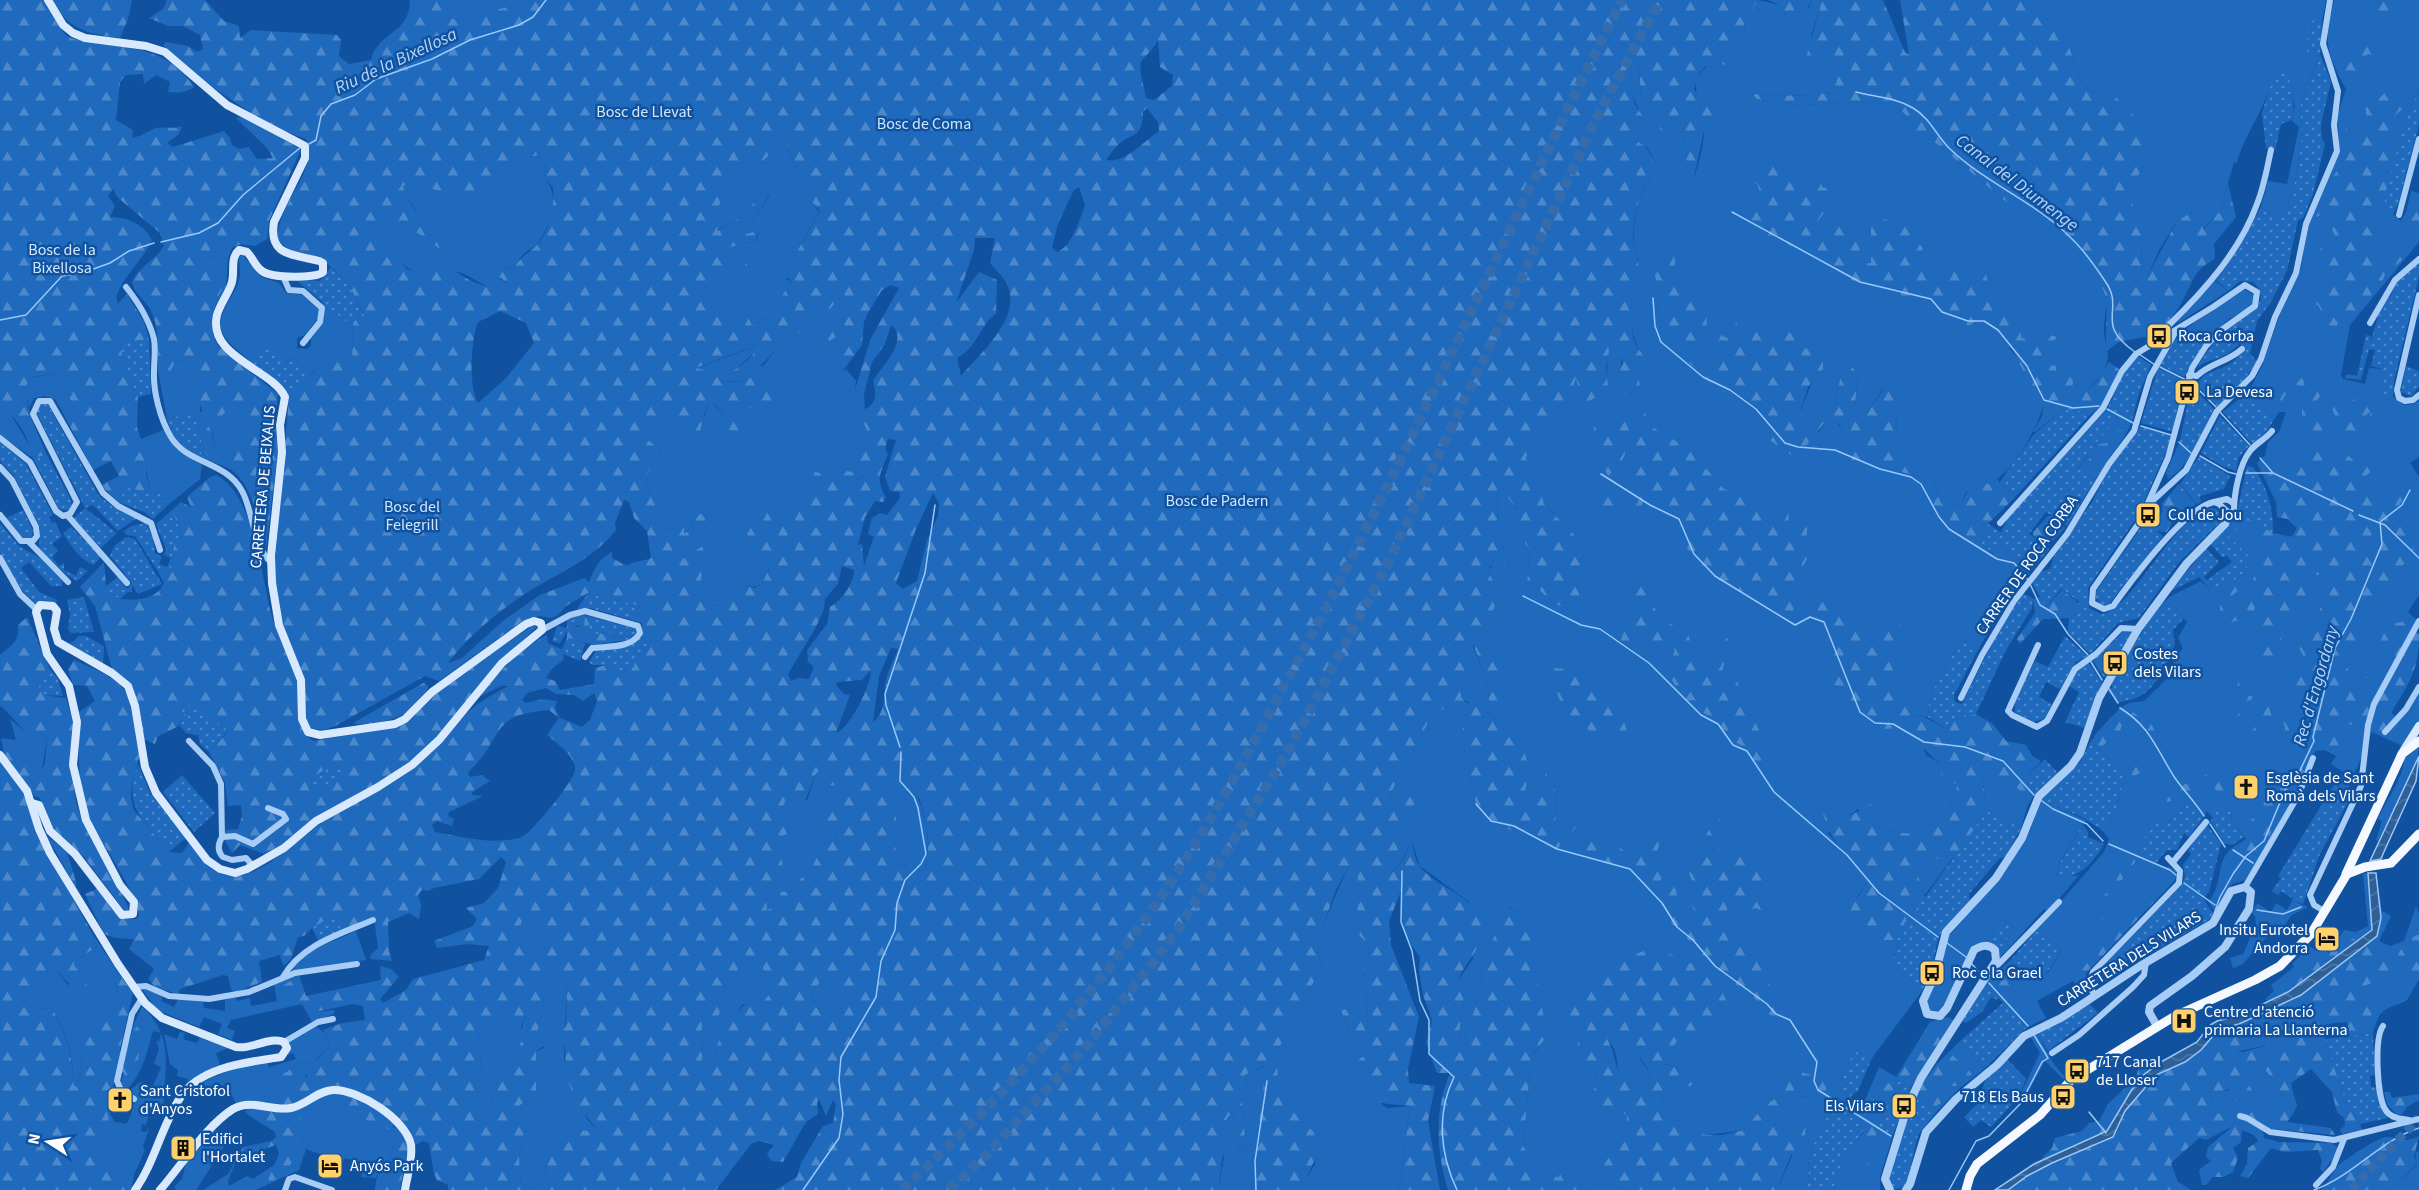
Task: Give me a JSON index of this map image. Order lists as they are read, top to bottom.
{
  "streets": {
    "main road": ["CARRETERA DE BEIXALIS"],
    "street": ["CARRER DE ROCA CORBA", "CARRETERA DELS VILARS"]
  },
  "water": ["Riu de la Bixellosa", "Canal del Diumenge", "Rec d'Engordany"],
  "parks": [
    "Bosc de Llevat",
    "Bosc de Coma",
    "Bosc de la Bixellosa",
    "Bosc de Padern",
    "Bosc del Felegrill"
  ],
  "places": {
    "bus stop": [
      "Roca Corba",
      "La Devesa",
      "Coll de Jou",
      "Costes dels Vilars",
      "Roc e la Grael",
      "717 Canal de Lloser",
      "718 Els Baus",
      "Els Vilars"
    ],
    "church": ["Esglèsia de Sant Romà dels Vilars", "Sant Cristofol d'Anyos"],
    "hotel": ["Insitu Eurotel Andorra", "Anyós Park"],
    "hospital": ["Centre d'atenció primaria La Llanterna"],
    "building": ["Edifici l'Hortalet"]
  },
  "north": "left"
}
